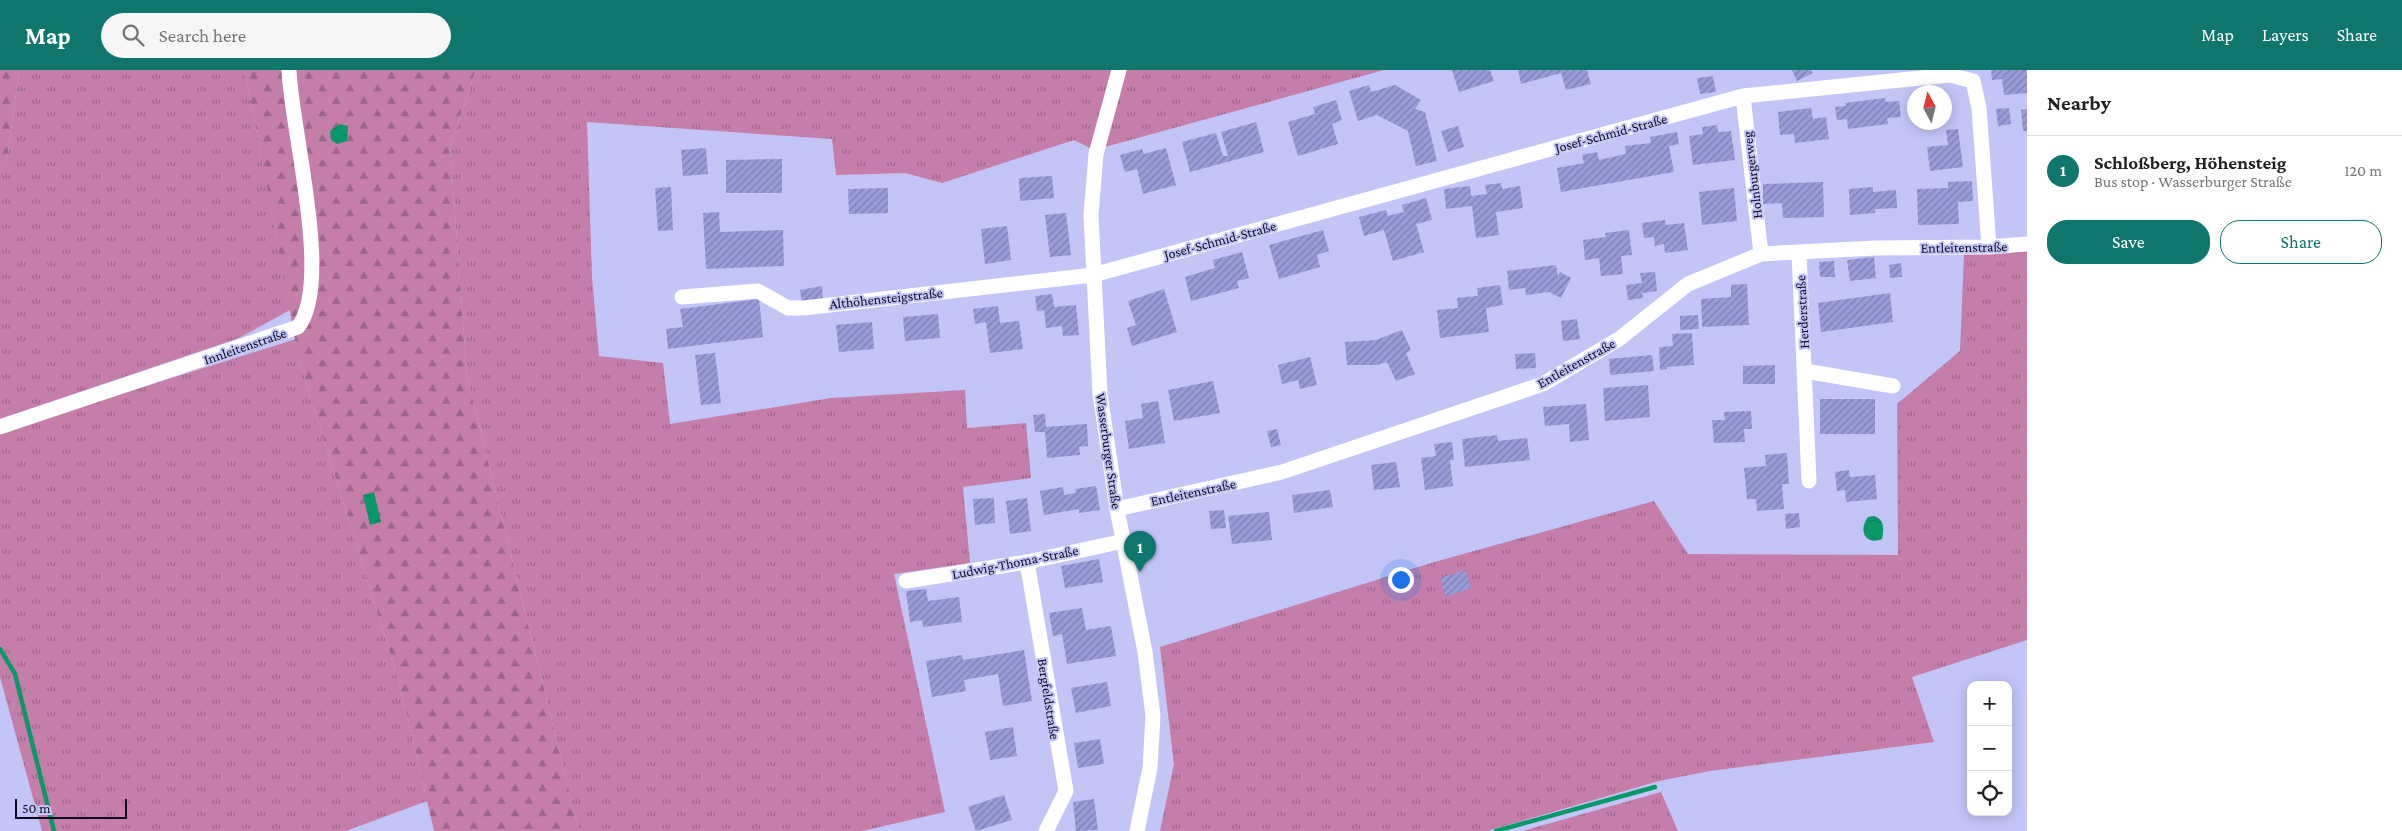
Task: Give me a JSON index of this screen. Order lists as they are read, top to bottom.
{
  "streets": {
    "street": [
      "Josef-Schmid-Straße",
      "Holnburgerweg",
      "Entleitenstraße",
      "Althöhensteigstraße",
      "Herderstraße",
      "Innleitenstraße",
      "Wasserburger Straße",
      "Ludwig-Thoma-Straße",
      "Bergfeldstraße"
    ]
  },
  "crossings": [
    ["Josef-Schmid-Straße", "Holnburgerweg"],
    ["Josef-Schmid-Straße", "Entleitenstraße"],
    ["Josef-Schmid-Straße", "Althöhensteigstraße"],
    ["Josef-Schmid-Straße", "Wasserburger Straße"],
    ["Holnburgerweg", "Entleitenstraße"],
    ["Entleitenstraße", "Herderstraße"],
    ["Entleitenstraße", "Wasserburger Straße"],
    ["Althöhensteigstraße", "Wasserburger Straße"],
    ["Wasserburger Straße", "Ludwig-Thoma-Straße"],
    ["Ludwig-Thoma-Straße", "Bergfeldstraße"]
  ],
  "scale_bar": "50 m",
  "north": "top",
  "page": {
    "header": "Map",
    "search": "Search here",
    "nav": ["Map", "Layers", "Share"],
    "heading": "Nearby",
    "list": [
      {
        "mark": "1",
        "name": "Schloßberg, Höhensteig",
        "note": "Bus stop · Wasserburger Straße",
        "value": "120 m"
      }
    ],
    "buttons": ["Save", "Share"],
    "pins": "1",
    "map_buttons": ["+", "−"],
    "scale": "50 m"
  }
}
